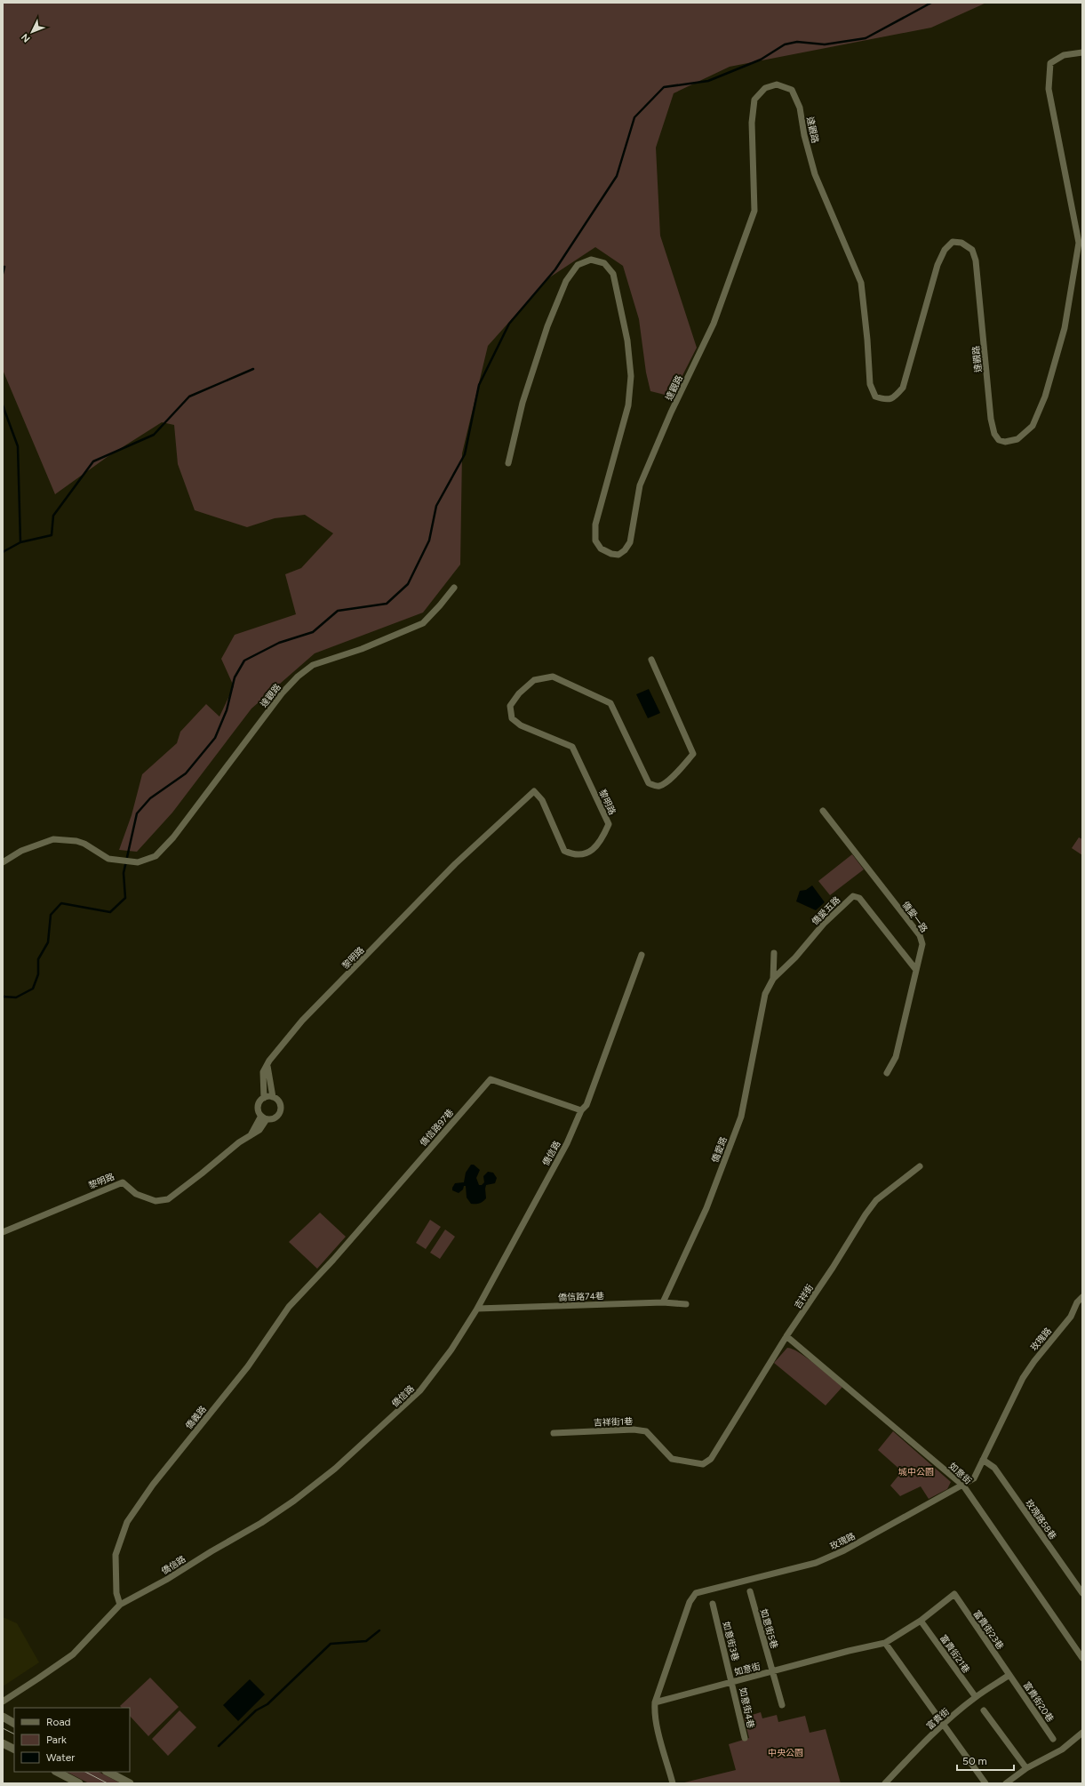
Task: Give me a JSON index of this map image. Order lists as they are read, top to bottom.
{
  "streets": {
    "street": [
      "達觀路",
      "黎明路",
      "僑愛五路",
      "僑愛一路",
      "僑信路97巷",
      "僑愛路",
      "僑信路",
      "僑信路74巷",
      "吉祥街",
      "玫瑰路",
      "僑義路",
      "吉祥街1巷",
      "如意街",
      "玫瑰路58巷",
      "如意街5巷",
      "富貴街23巷",
      "如意街3巷",
      "富貴街21巷",
      "富貴街20巷",
      "如意街4巷",
      "富貴街"
    ]
  },
  "crossings": [
    ["僑愛五路", "僑愛一路"],
    ["僑愛五路", "僑愛路"],
    ["僑信路97巷", "僑信路"],
    ["僑信路97巷", "僑義路"],
    ["僑愛路", "僑信路74巷"],
    ["僑信路", "僑信路74巷"],
    ["僑信路", "僑義路"],
    ["吉祥街", "吉祥街1巷"],
    ["吉祥街", "如意街"],
    ["玫瑰路", "如意街"],
    ["玫瑰路", "玫瑰路58巷"],
    ["如意街", "如意街5巷"],
    ["如意街", "富貴街23巷"],
    ["如意街", "如意街3巷"],
    ["如意街", "富貴街21巷"],
    ["如意街", "如意街4巷"],
    ["富貴街23巷", "富貴街20巷"],
    ["富貴街23巷", "富貴街"],
    ["如意街3巷", "如意街4巷"],
    ["富貴街21巷", "富貴街"],
    ["富貴街20巷", "富貴街"]
  ],
  "parks": ["城中公園", "中央公園"],
  "legend": ["Road", "Park", "Water"],
  "scale_bar": "50 m",
  "north": "bottom left"
}
